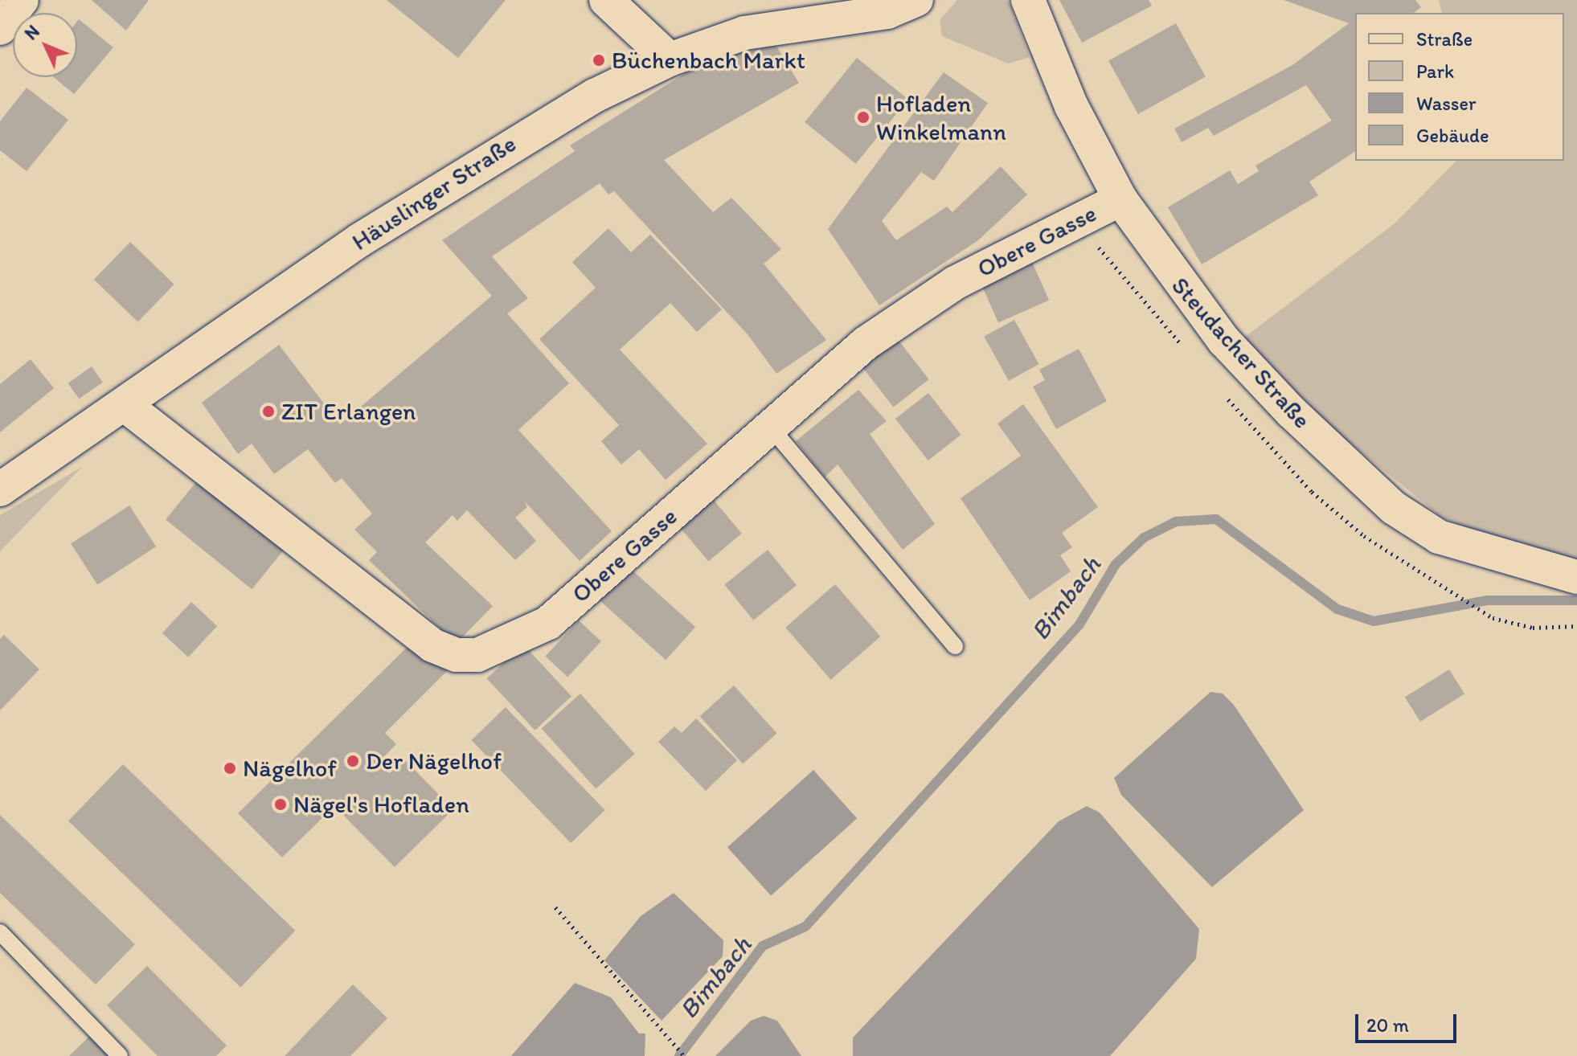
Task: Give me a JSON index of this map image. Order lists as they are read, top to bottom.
{
  "streets": {
    "street": ["Häuslinger Straße", "Obere Gasse", "Steudacher Straße"]
  },
  "crossings": [
    ["Häuslinger Straße", "Obere Gasse"],
    ["Obere Gasse", "Steudacher Straße"]
  ],
  "water": ["Bimbach"],
  "places": [
    "Büchenbach Markt",
    "Hofladen Winkelmann",
    "ZIT Erlangen",
    "Der Nägelhof",
    "Nägelhof",
    "Nägel's Hofladen"
  ],
  "legend": [
    "Straße",
    "Park",
    "Wasser",
    "Gebäude"
  ],
  "scale_bar": "20 m",
  "north": "top left"
}
